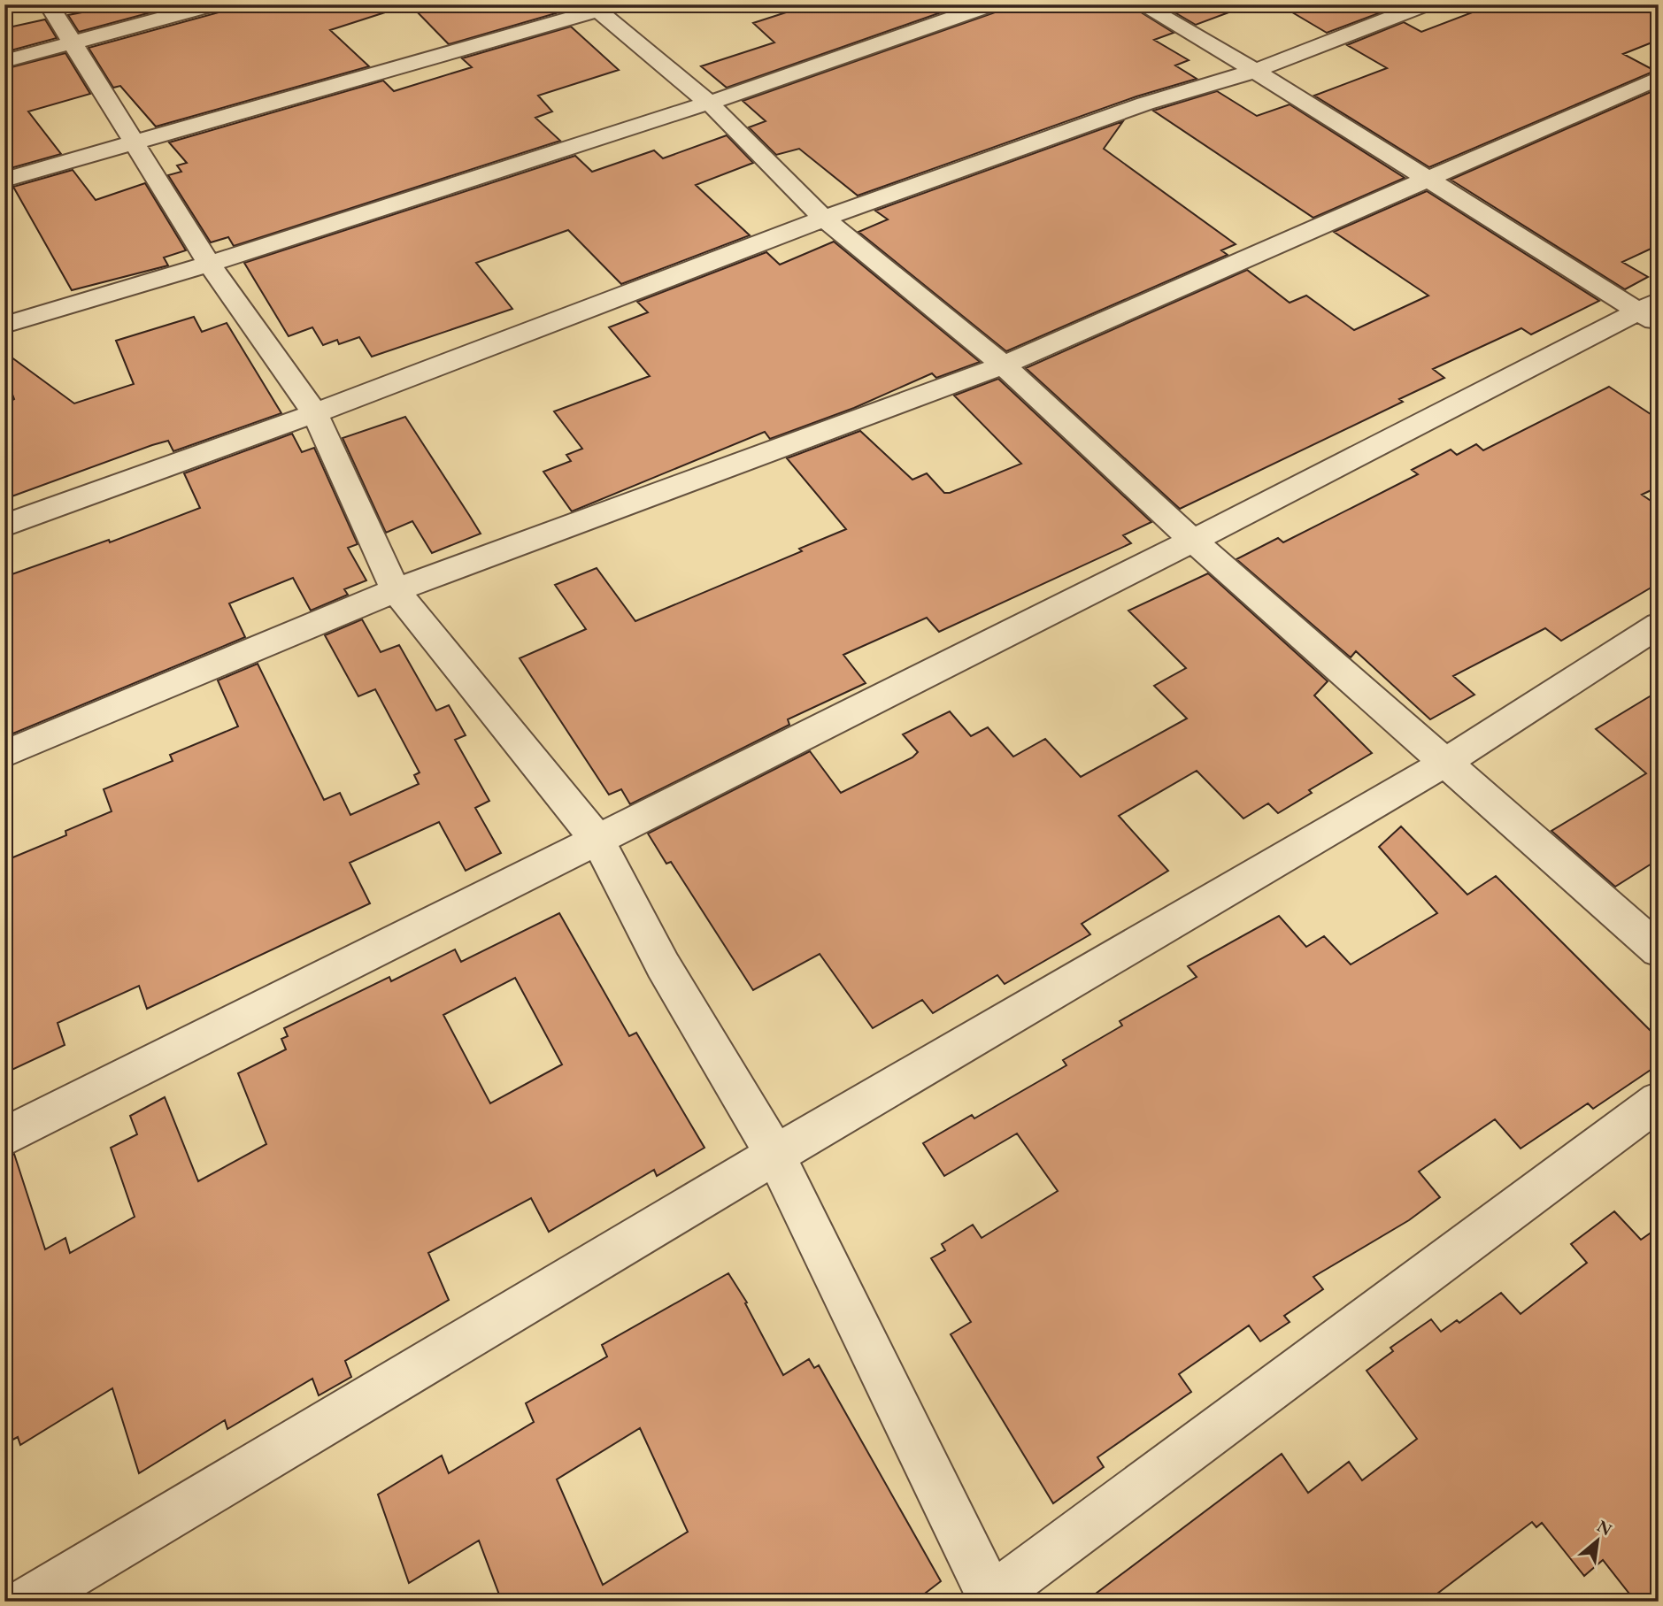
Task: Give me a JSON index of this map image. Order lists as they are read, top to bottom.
{
  "north": "top right"
}
